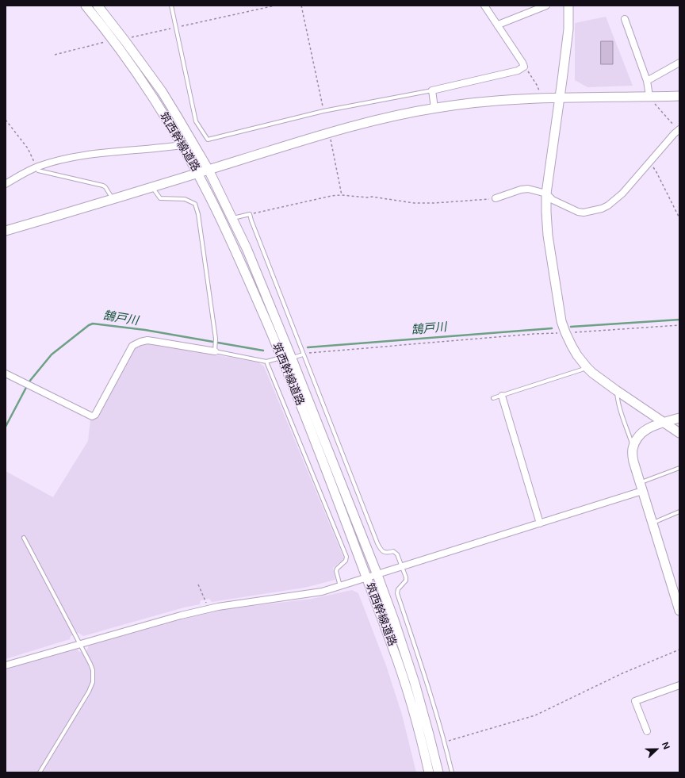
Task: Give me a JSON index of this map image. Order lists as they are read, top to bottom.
{
  "streets": {
    "street": ["筑西幹線道路"]
  },
  "water": ["鵠戸川"],
  "north": "right"
}
